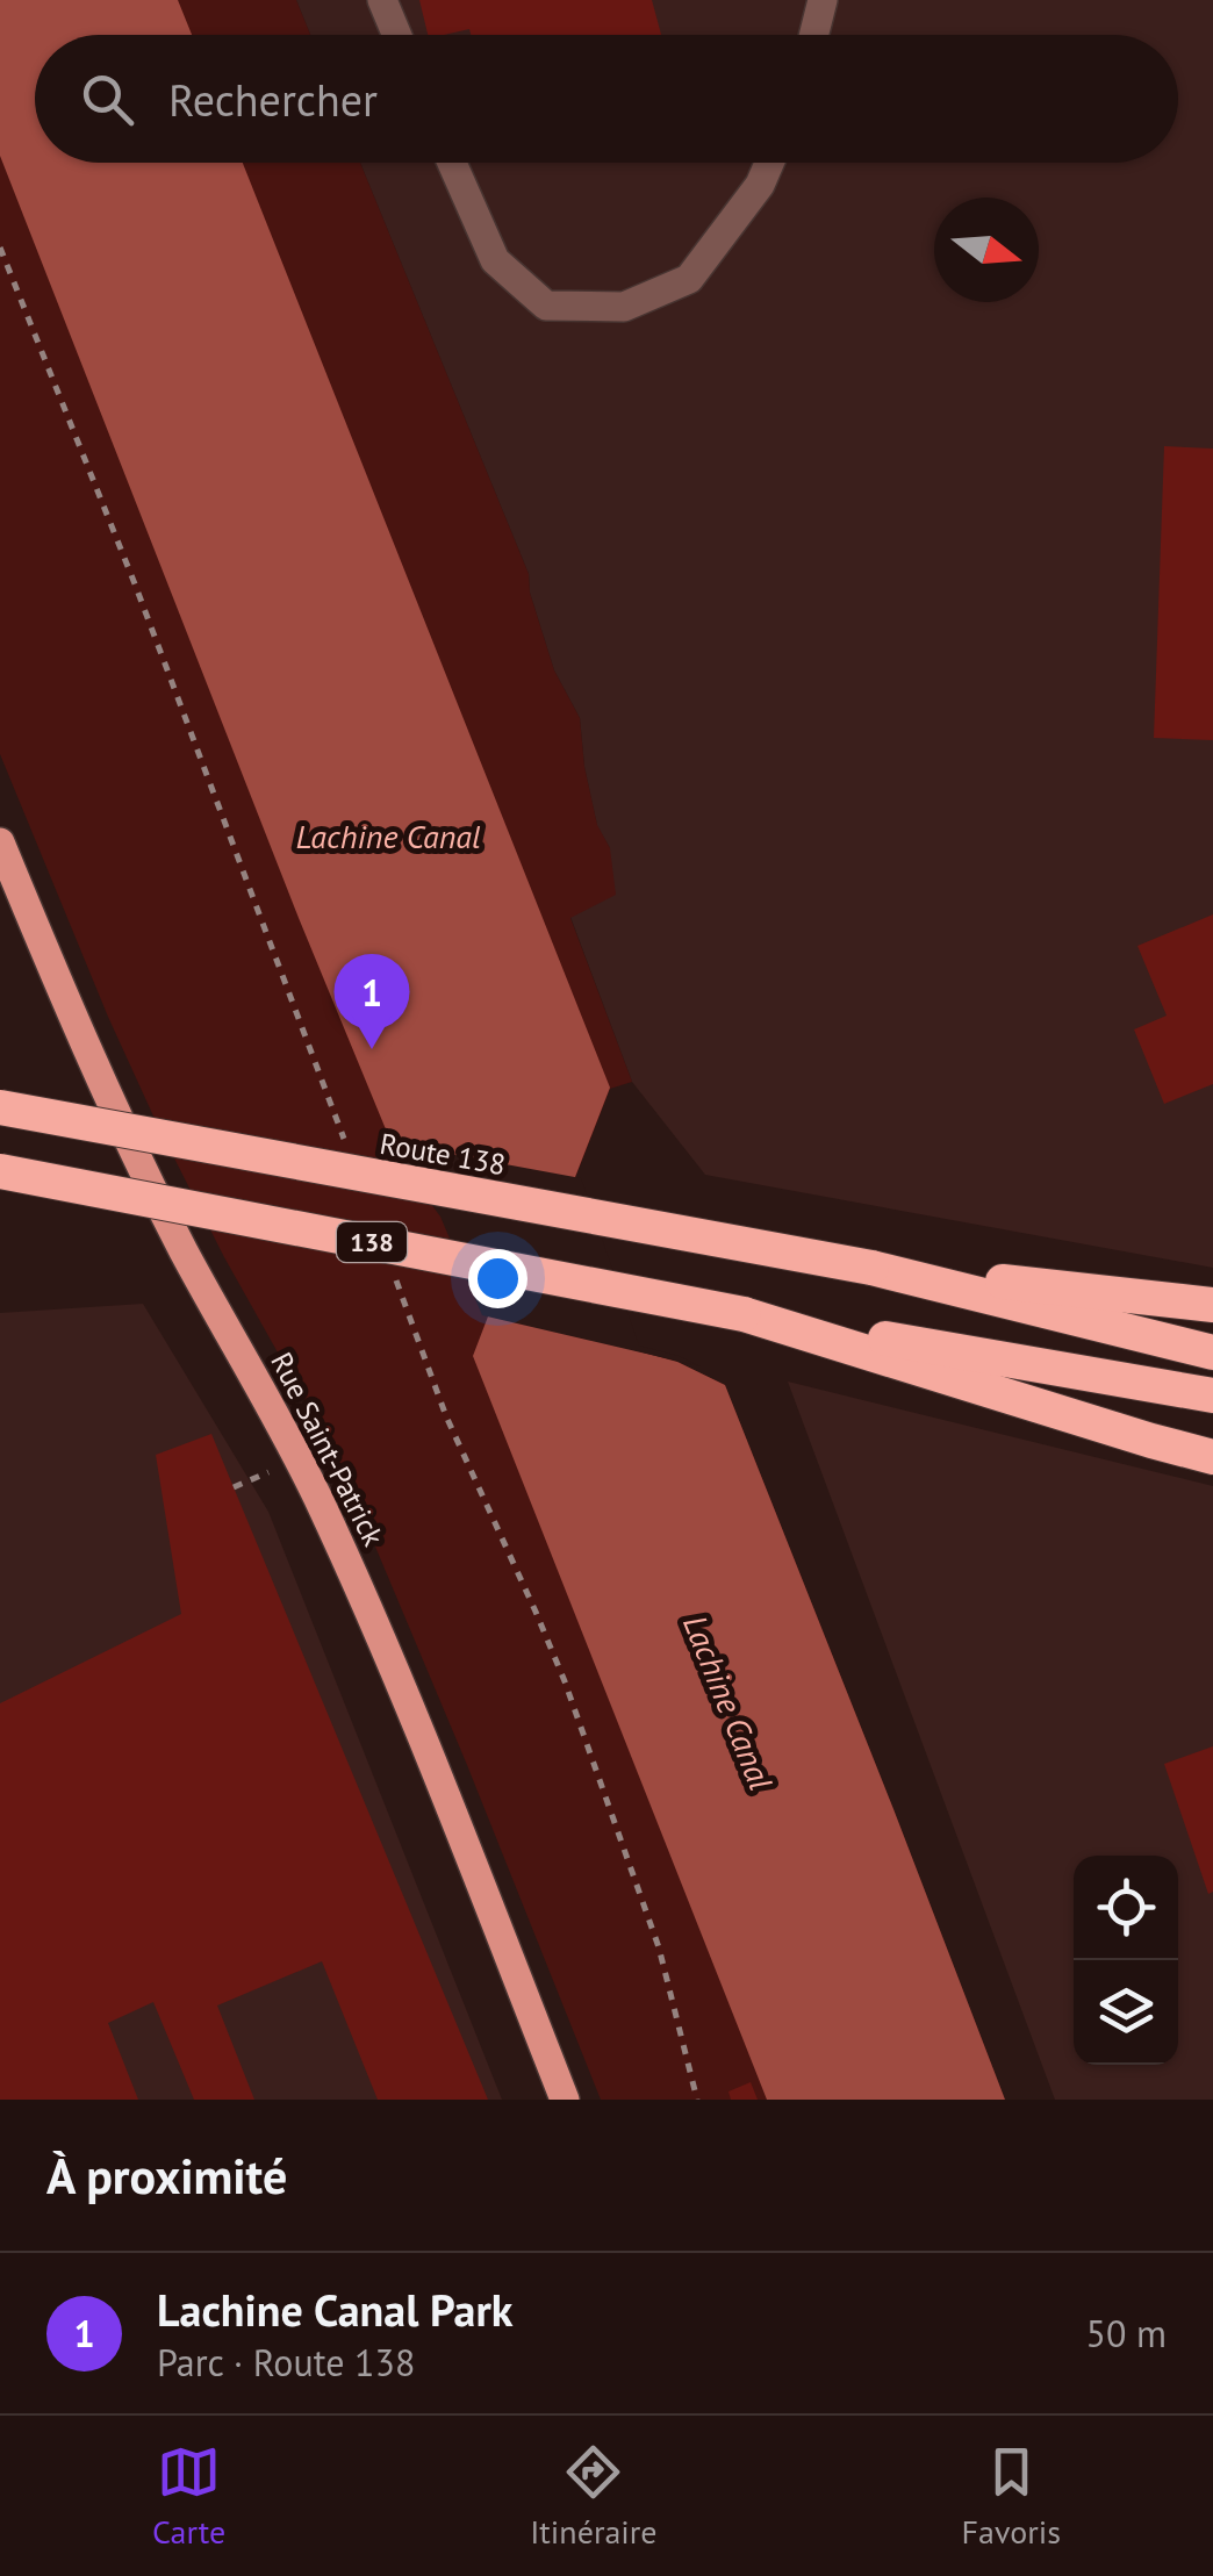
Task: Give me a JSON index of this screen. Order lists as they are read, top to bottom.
{
  "streets": {
    "highway": ["Route 138", "138"],
    "main road": ["Rue Saint-Patrick"]
  },
  "crossings": [
    ["Route 138", "138"]
  ],
  "water": ["Lachine Canal"],
  "north": "right",
  "page": {
    "search": "Rechercher",
    "pins": "1",
    "heading": "À proximité",
    "list": [
      {
        "mark": "1",
        "name": "Lachine Canal Park",
        "note": "Parc · Route 138",
        "value": "50 m"
      }
    ],
    "nav": ["Carte", "Itinéraire", "Favoris"]
  }
}
